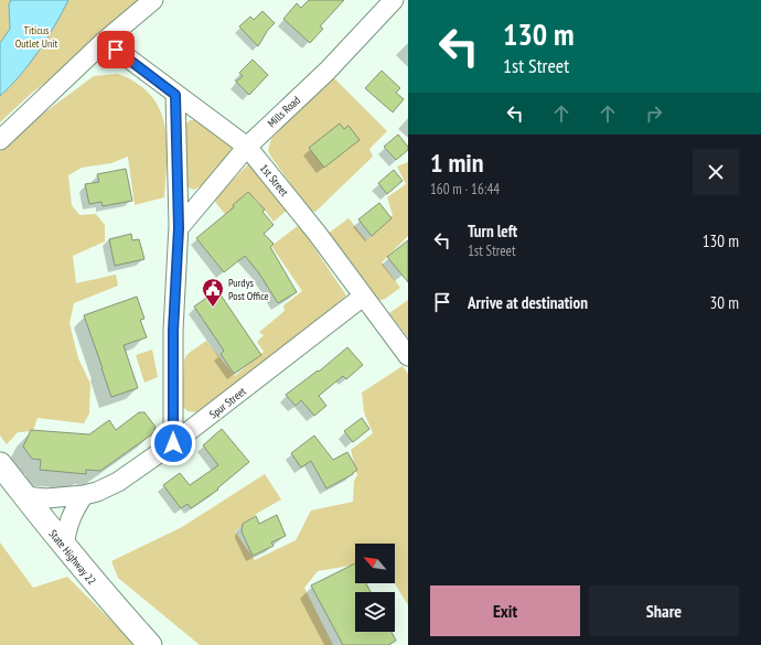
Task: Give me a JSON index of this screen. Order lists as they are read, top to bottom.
{
  "streets": {
    "main road": ["State Highway 22"],
    "street": ["Mills Road", "1st Street", "Spur Street"]
  },
  "crossings": [
    ["Mills Road", "1st Street"],
    ["1st Street", "Spur Street"],
    ["Spur Street", "State Highway 22"]
  ],
  "parks": ["Titicus Outlet Unit"],
  "places": {
    "public building": ["Purdys Post Office"]
  },
  "north": "top left",
  "page": {
    "turn": ["130 m", "1st Street"],
    "heading": ["1 min", "160 m · 16:44"],
    "list": [
      {
        "name": "Turn left",
        "note": "1st Street",
        "value": "130 m"
      },
      {
        "name": "Arrive at destination",
        "value": "30 m"
      }
    ],
    "buttons": ["Exit", "Share"]
  }
}
